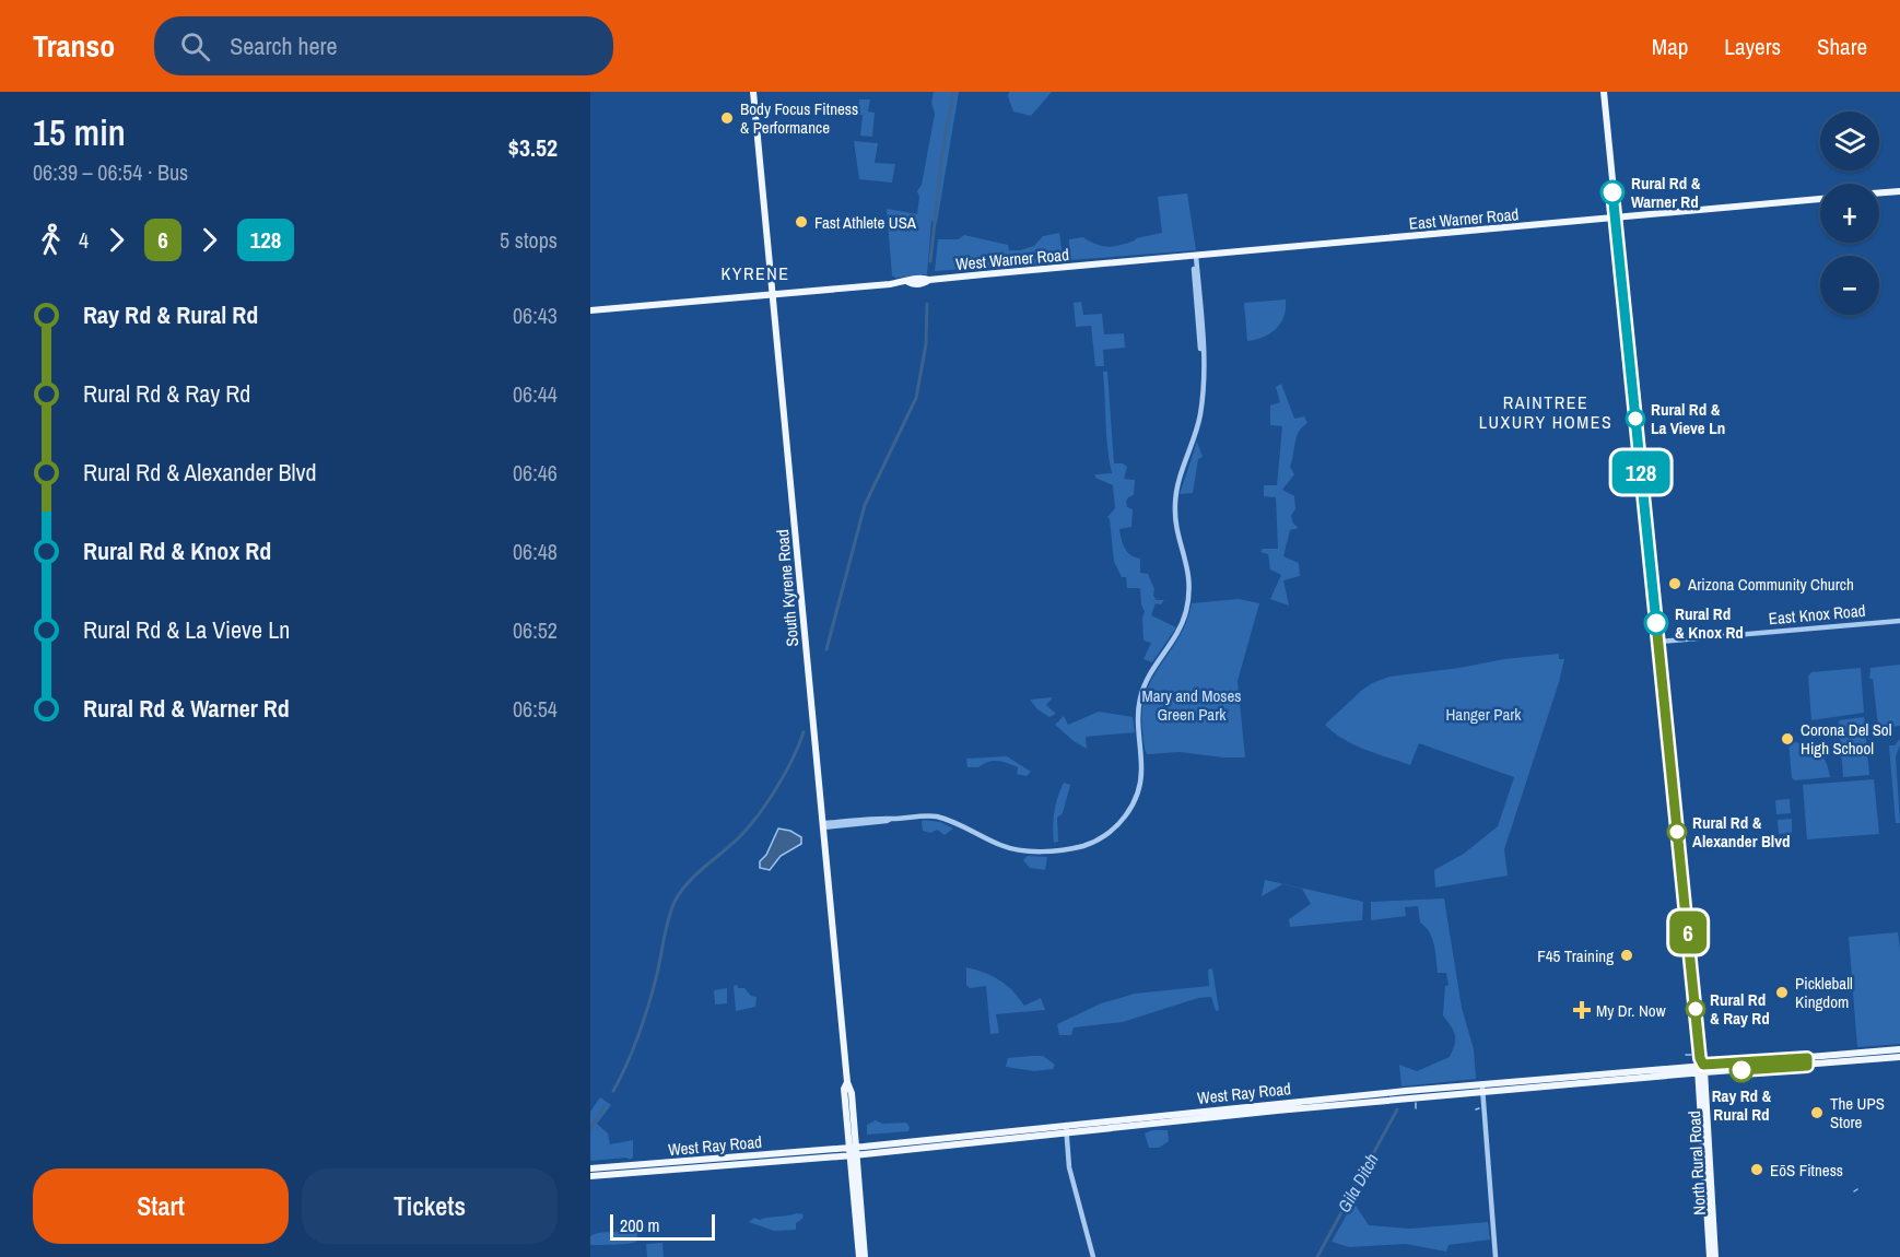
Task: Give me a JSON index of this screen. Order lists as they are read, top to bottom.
{
  "streets": {
    "main road": [
      "East Warner Road",
      "West Warner Road",
      "South Kyrene Road",
      "West Ray Road",
      "North Rural Road"
    ],
    "street": ["East Knox Road"]
  },
  "crossings": [
    ["East Warner Road", "West Warner Road"],
    ["West Warner Road", "South Kyrene Road"],
    ["South Kyrene Road", "West Ray Road"],
    ["West Ray Road", "North Rural Road"]
  ],
  "districts": ["KYRENE", "RAINTREE LUXURY HOMES"],
  "water": ["Gila Ditch"],
  "parks": ["Mary and Moses Green Park", "Hanger Park"],
  "places": {
    "other": [
      "Body Focus Fitness & Performance",
      "Rural Rd & Warner Rd",
      "Fast Athlete USA",
      "Rural Rd & La Vieve Ln",
      "Arizona Community Church",
      "Rural Rd & Knox Rd",
      "Corona Del Sol High School",
      "Rural Rd & Alexander Blvd",
      "F45 Training",
      "Pickleball Kingdom",
      "Rural Rd & Ray Rd",
      "Ray Rd & Rural Rd",
      "The UPS Store",
      "EōS Fitness"
    ],
    "health": ["My Dr. Now"]
  },
  "lines": ["bus line 128", "bus line 6"],
  "scale_bar": "200 m",
  "page": {
    "header": "Transo",
    "search": "Search here",
    "nav": ["Map", "Layers", "Share"],
    "heading": ["15 min", "06:39 – 06:54 · Bus", "$3.52"],
    "on_map": ["6", "128"],
    "map_buttons": ["+", "−"],
    "legs": [
      "4",
      "6",
      "128",
      "5 stops"
    ],
    "list": [
      {
        "name": "Ray Rd & Rural Rd",
        "value": "06:43"
      },
      {
        "name": "Rural Rd & Ray Rd",
        "value": "06:44"
      },
      {
        "name": "Rural Rd & Alexander Blvd",
        "value": "06:46"
      },
      {
        "name": "Rural Rd & Knox Rd",
        "value": "06:48"
      },
      {
        "name": "Rural Rd & La Vieve Ln",
        "value": "06:52"
      },
      {
        "name": "Rural Rd & Warner Rd",
        "value": "06:54"
      }
    ],
    "buttons": ["Start", "Tickets"],
    "scale": "200 m"
  }
}
